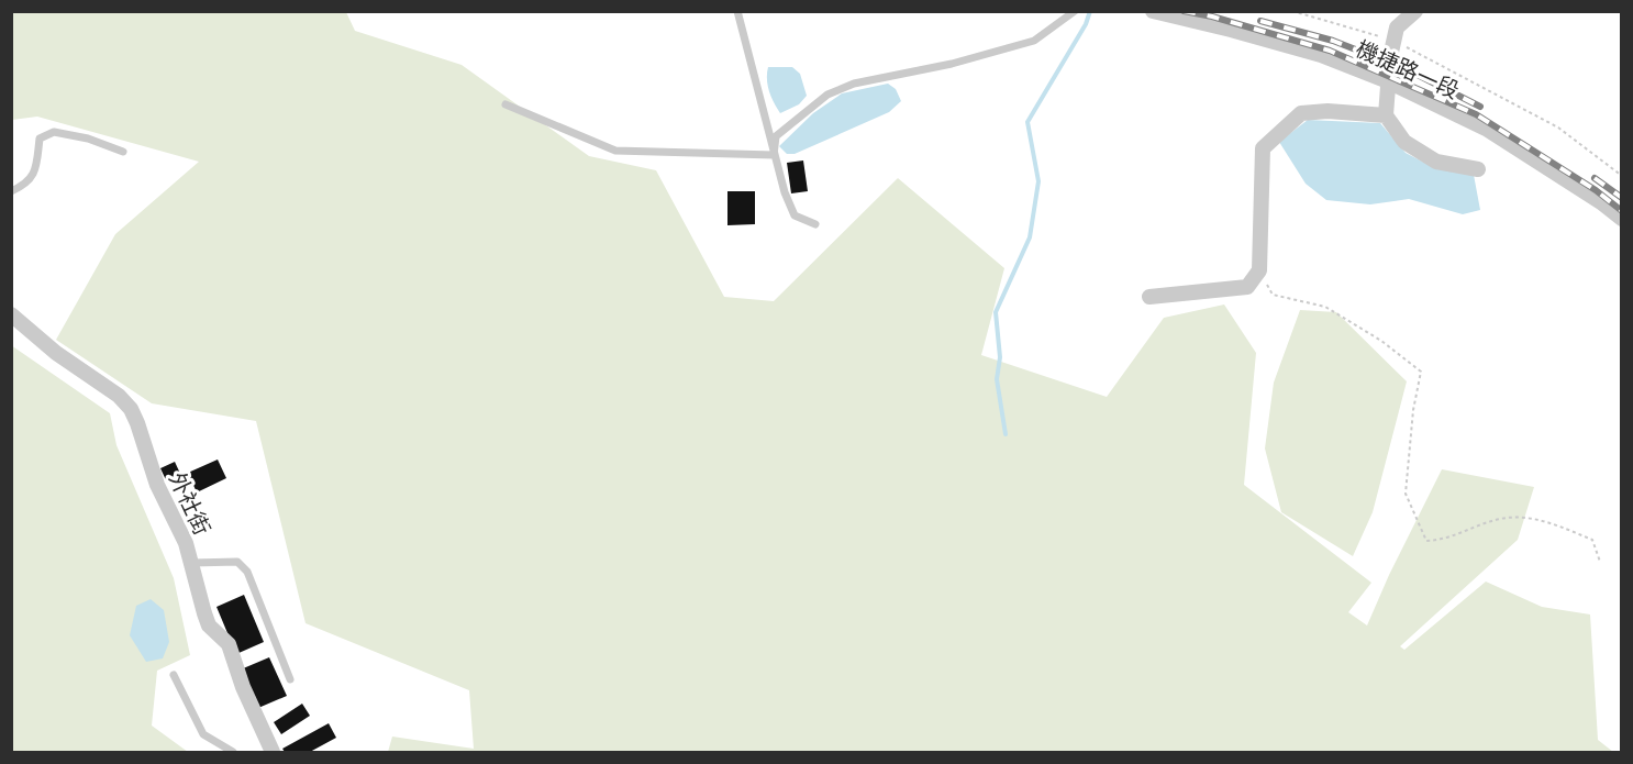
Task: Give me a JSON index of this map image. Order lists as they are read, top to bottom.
{
  "streets": {
    "street": ["機捷路一段", "外社街"]
  }
}
